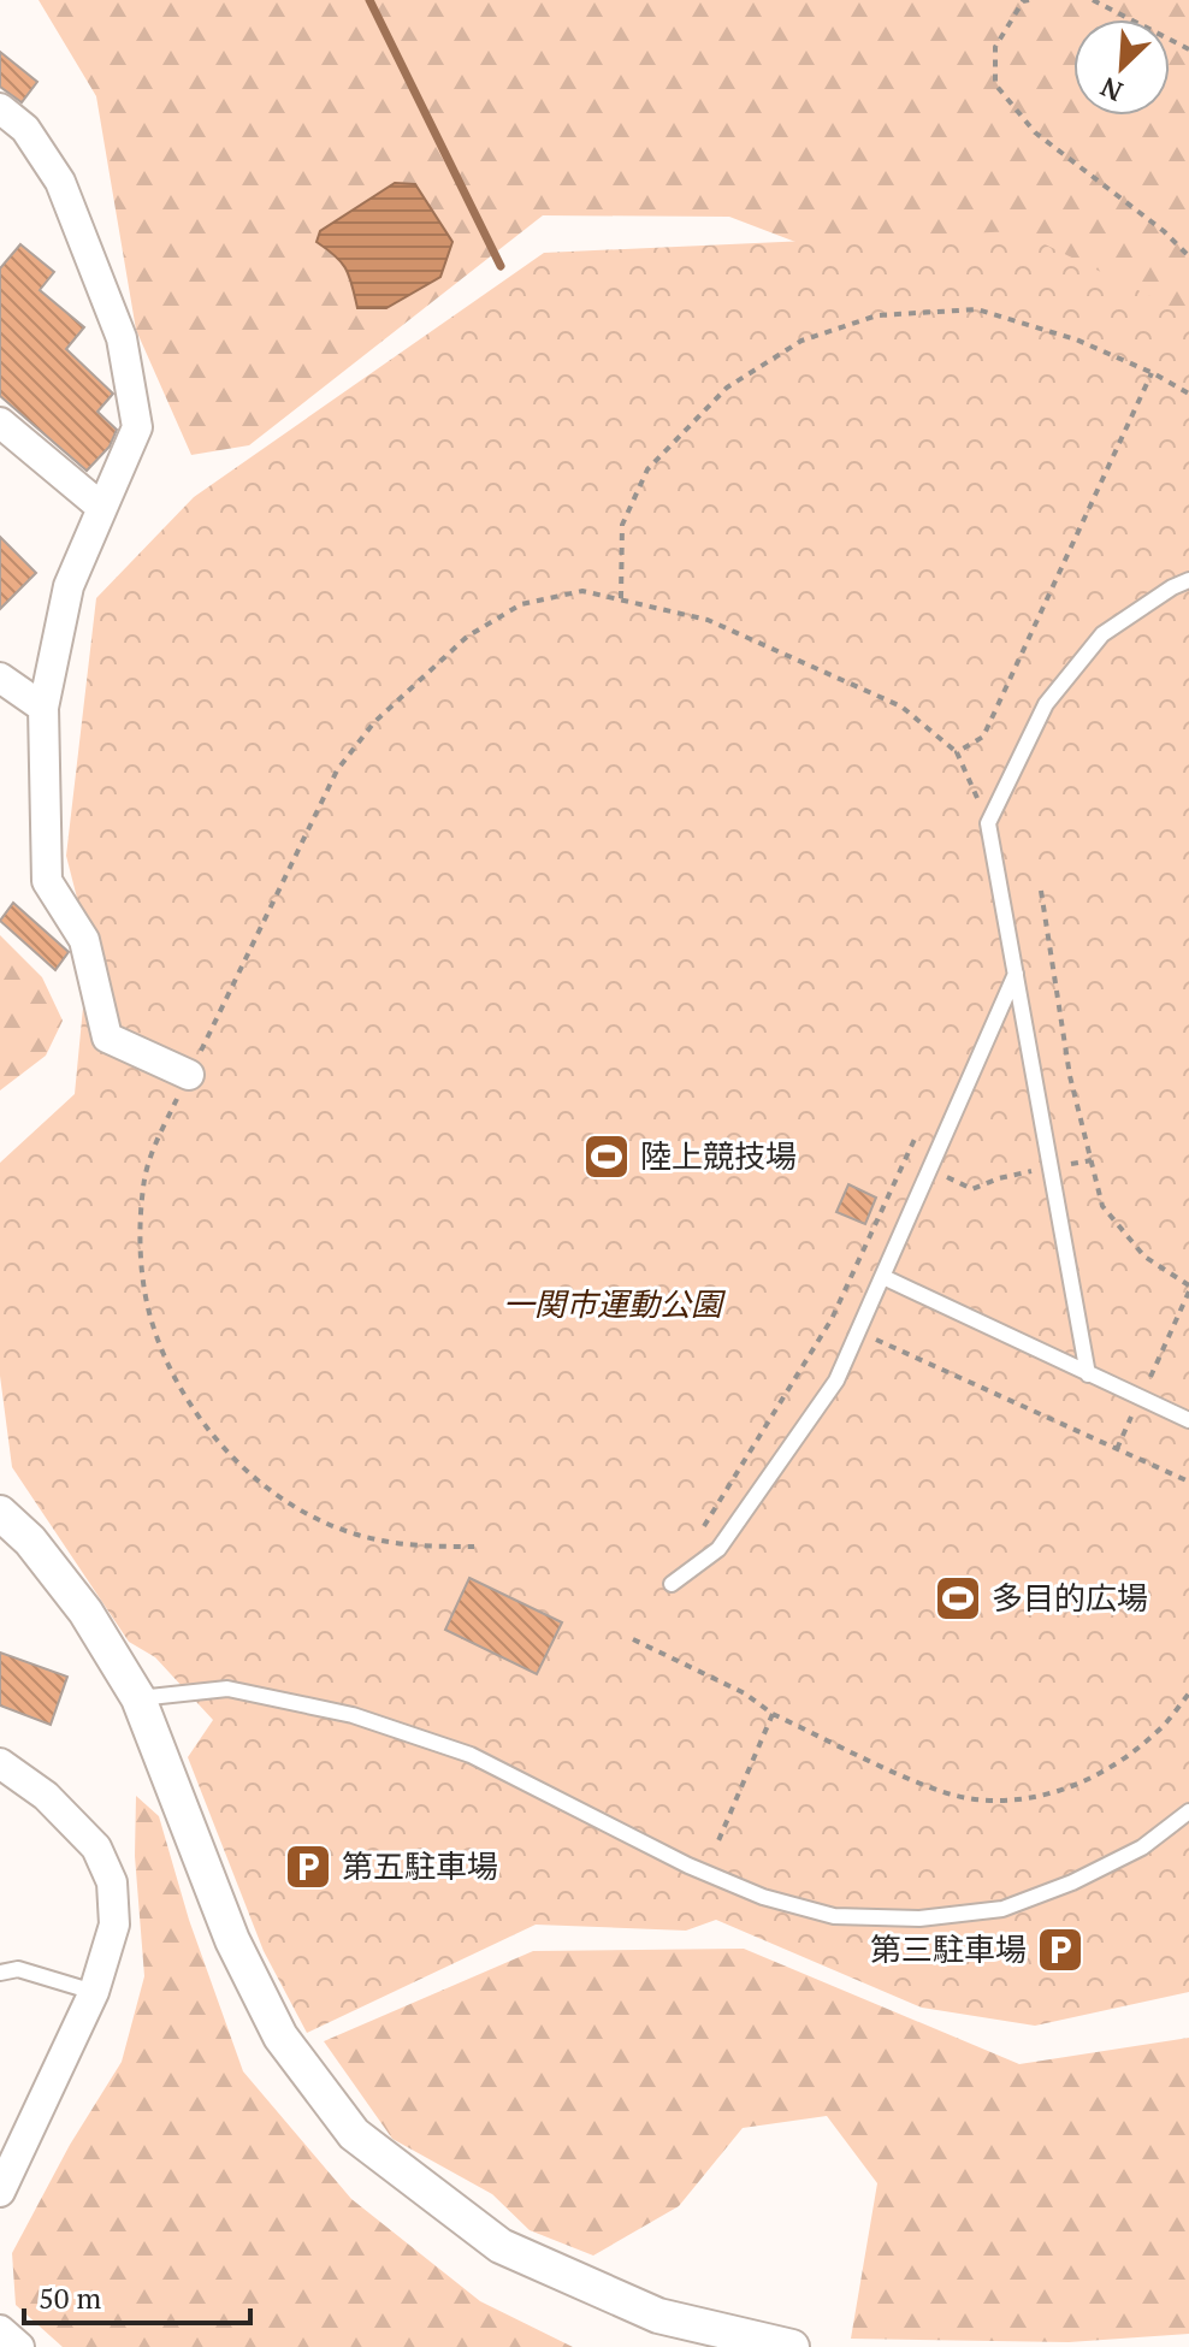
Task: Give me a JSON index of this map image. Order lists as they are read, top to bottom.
{
  "parks": ["一関市運動公園"],
  "places": {
    "sports": ["陸上競技場", "多目的広場"],
    "parking": ["第五駐車場", "第三駐車場"]
  },
  "scale_bar": "50 m",
  "north": "bottom left"
}
